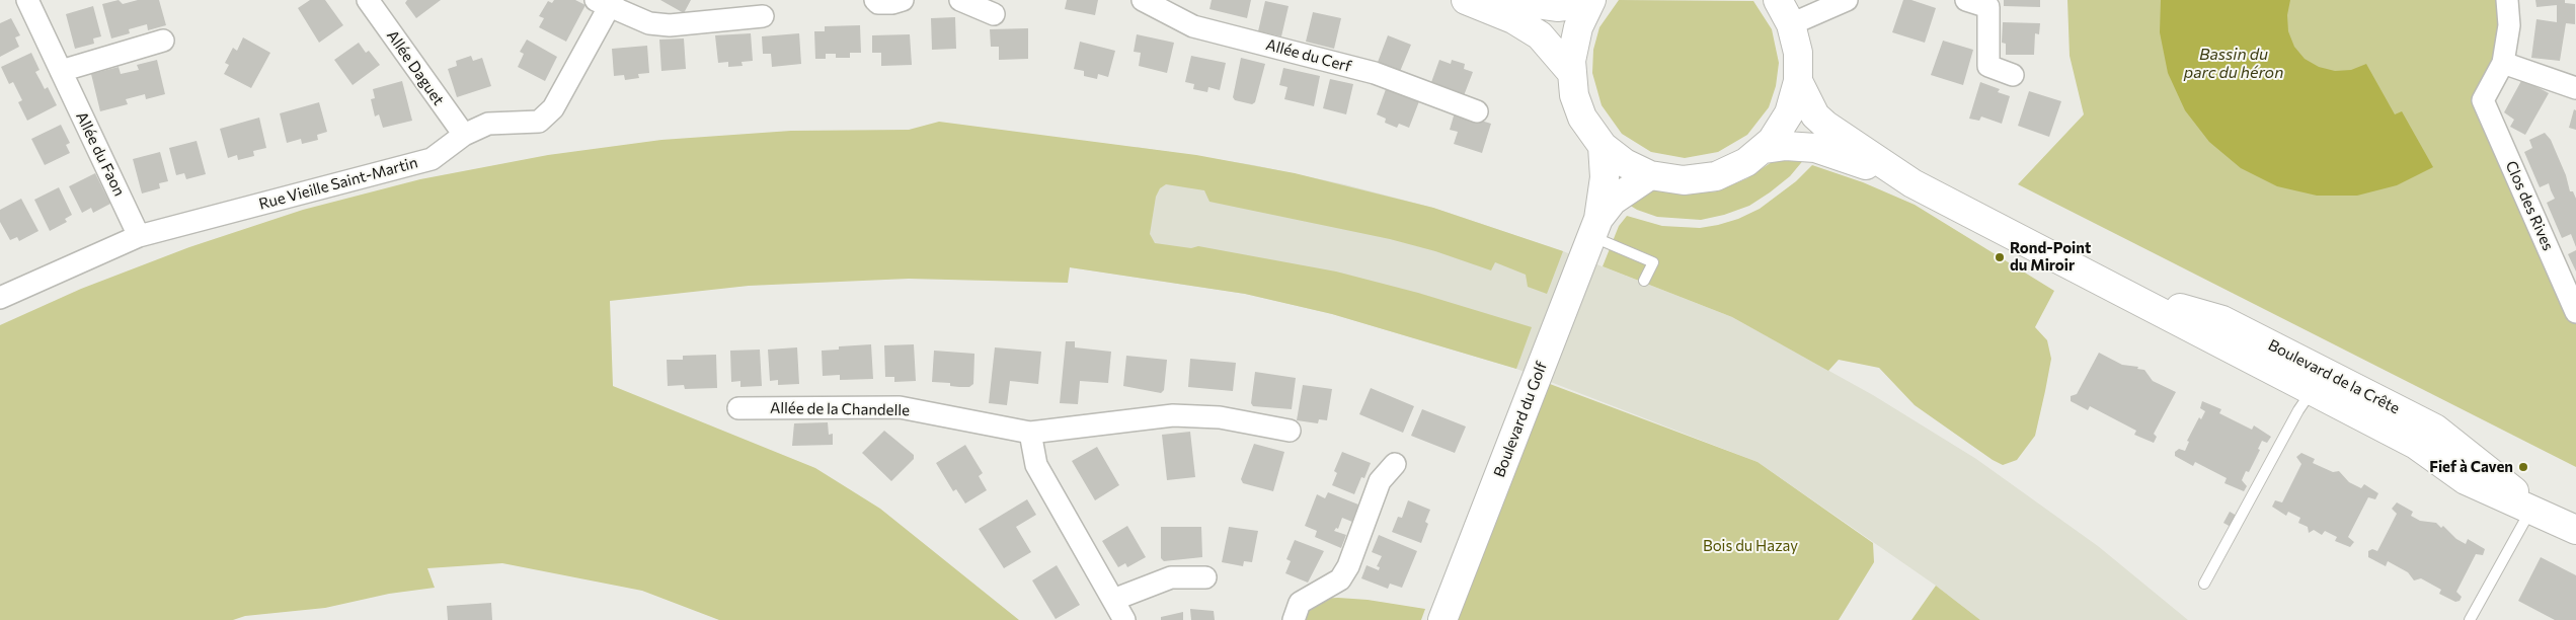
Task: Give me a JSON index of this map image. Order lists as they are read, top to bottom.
{
  "streets": {
    "main road": ["Boulevard de la Crête", "Boulevard du Golf"],
    "street": [
      "Allée du Cerf",
      "Allée Daguet",
      "Allée du Faon",
      "Rue Vieille Saint-Martin",
      "Clos des Rives",
      "Allée de la Chandelle"
    ]
  },
  "crossings": [
    ["Allée Daguet", "Rue Vieille Saint-Martin"],
    ["Allée du Faon", "Rue Vieille Saint-Martin"]
  ],
  "water": ["Bassin du parc du héron"],
  "parks": ["Bois du Hazay"],
  "places": ["Rond-Point du Miroir", "Fief à Caven"]
}
